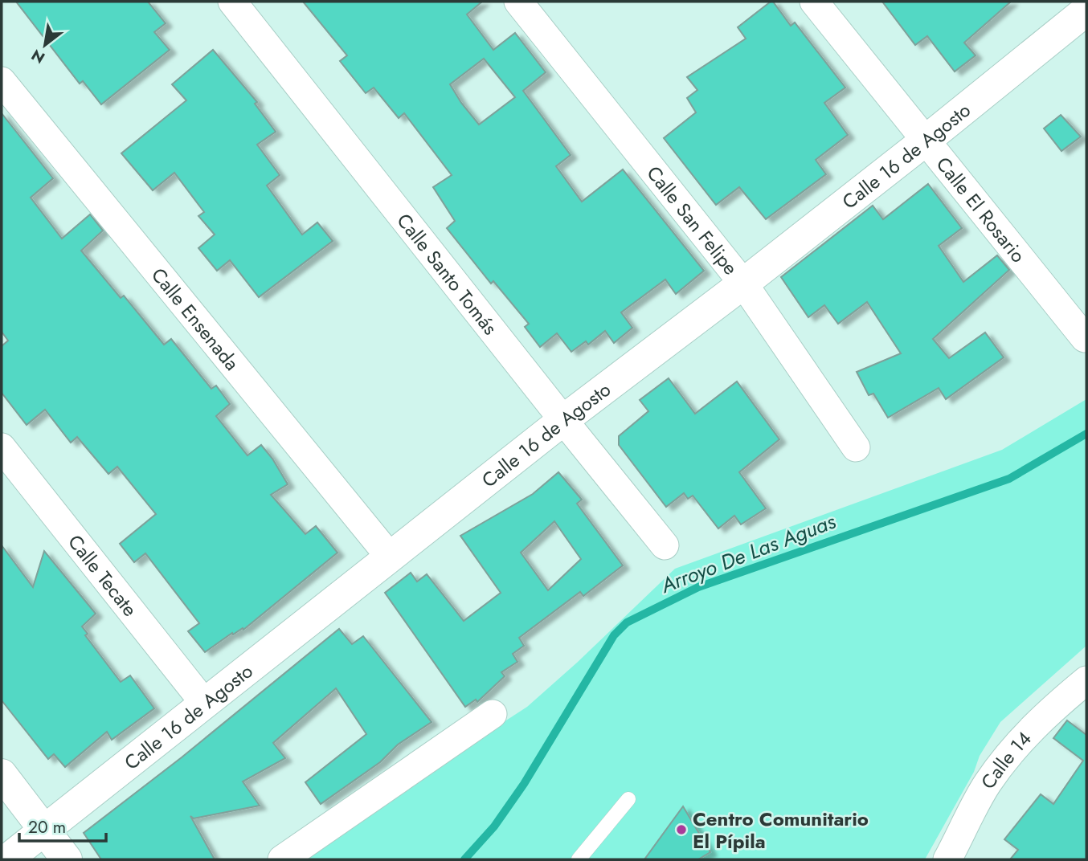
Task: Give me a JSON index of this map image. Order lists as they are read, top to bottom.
{
  "streets": {
    "street": [
      "Calle 16 de Agosto",
      "Calle El Rosario",
      "Calle San Felipe",
      "Calle Santo Tomás",
      "Calle Ensenada",
      "Calle Tecate",
      "Calle 14"
    ]
  },
  "crossings": [
    ["Calle 16 de Agosto", "Calle El Rosario"],
    ["Calle 16 de Agosto", "Calle San Felipe"],
    ["Calle 16 de Agosto", "Calle Santo Tomás"],
    ["Calle 16 de Agosto", "Calle Ensenada"],
    ["Calle 16 de Agosto", "Calle Tecate"]
  ],
  "water": ["Arroyo De Las Aguas"],
  "places": ["Centro Comunitario El Pípila"],
  "scale_bar": "20 m",
  "north": "bottom left"
}
